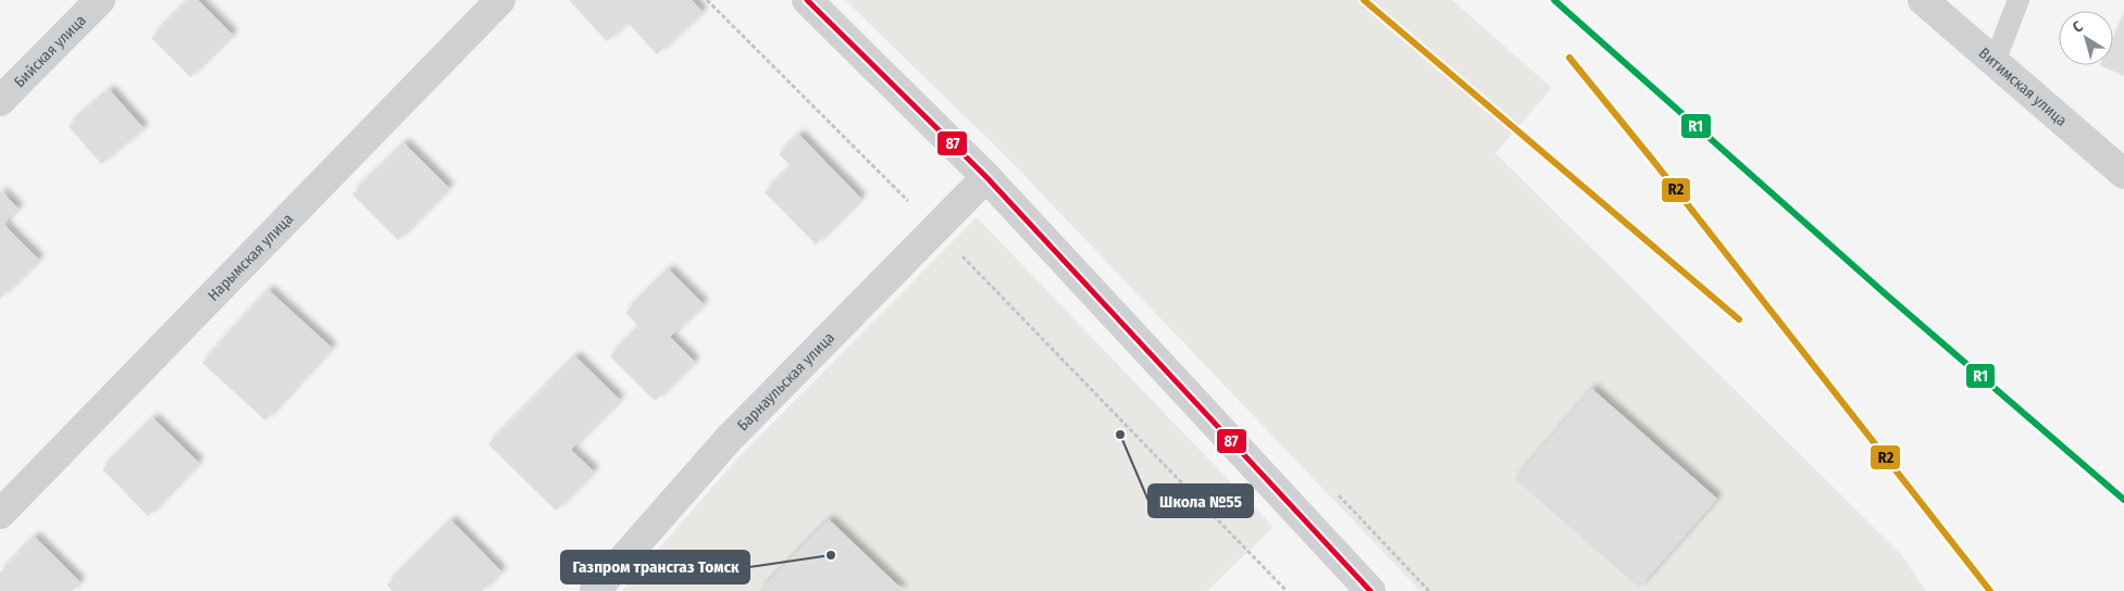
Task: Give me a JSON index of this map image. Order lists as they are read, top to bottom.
{
  "streets": {
    "street": [
      "Бийская улица",
      "Витимская улица",
      "Нарымская улица",
      "Барнаульская улица"
    ]
  },
  "places": ["Школа №55", "Газпром трансгаз Томск"],
  "lines": ["transit line R1", "transit line R2", "transit line 87"],
  "north": "top left"
}
